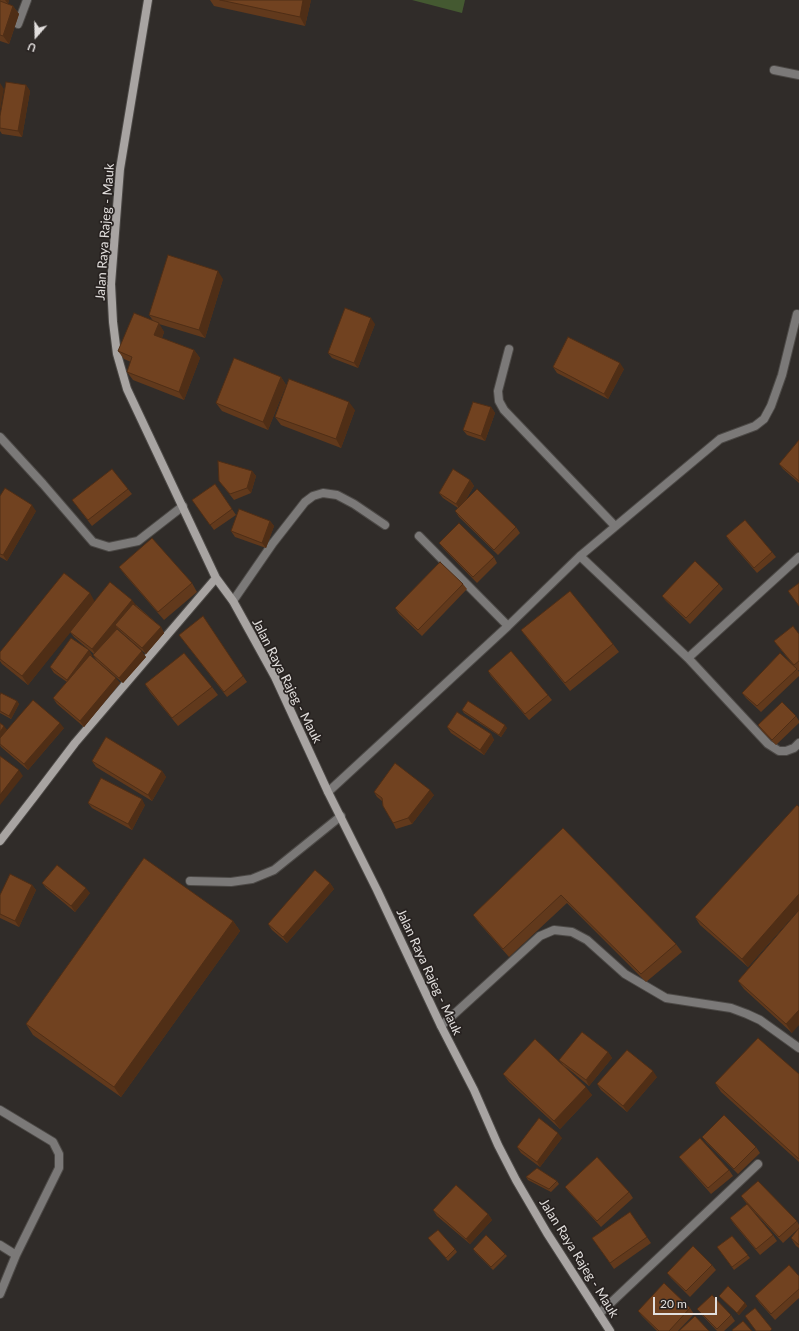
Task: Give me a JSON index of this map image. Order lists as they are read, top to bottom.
{
  "streets": {
    "main road": ["Jalan Raya Rajeg - Mauk"]
  },
  "scale_bar": "20 m",
  "north": "bottom"
}
